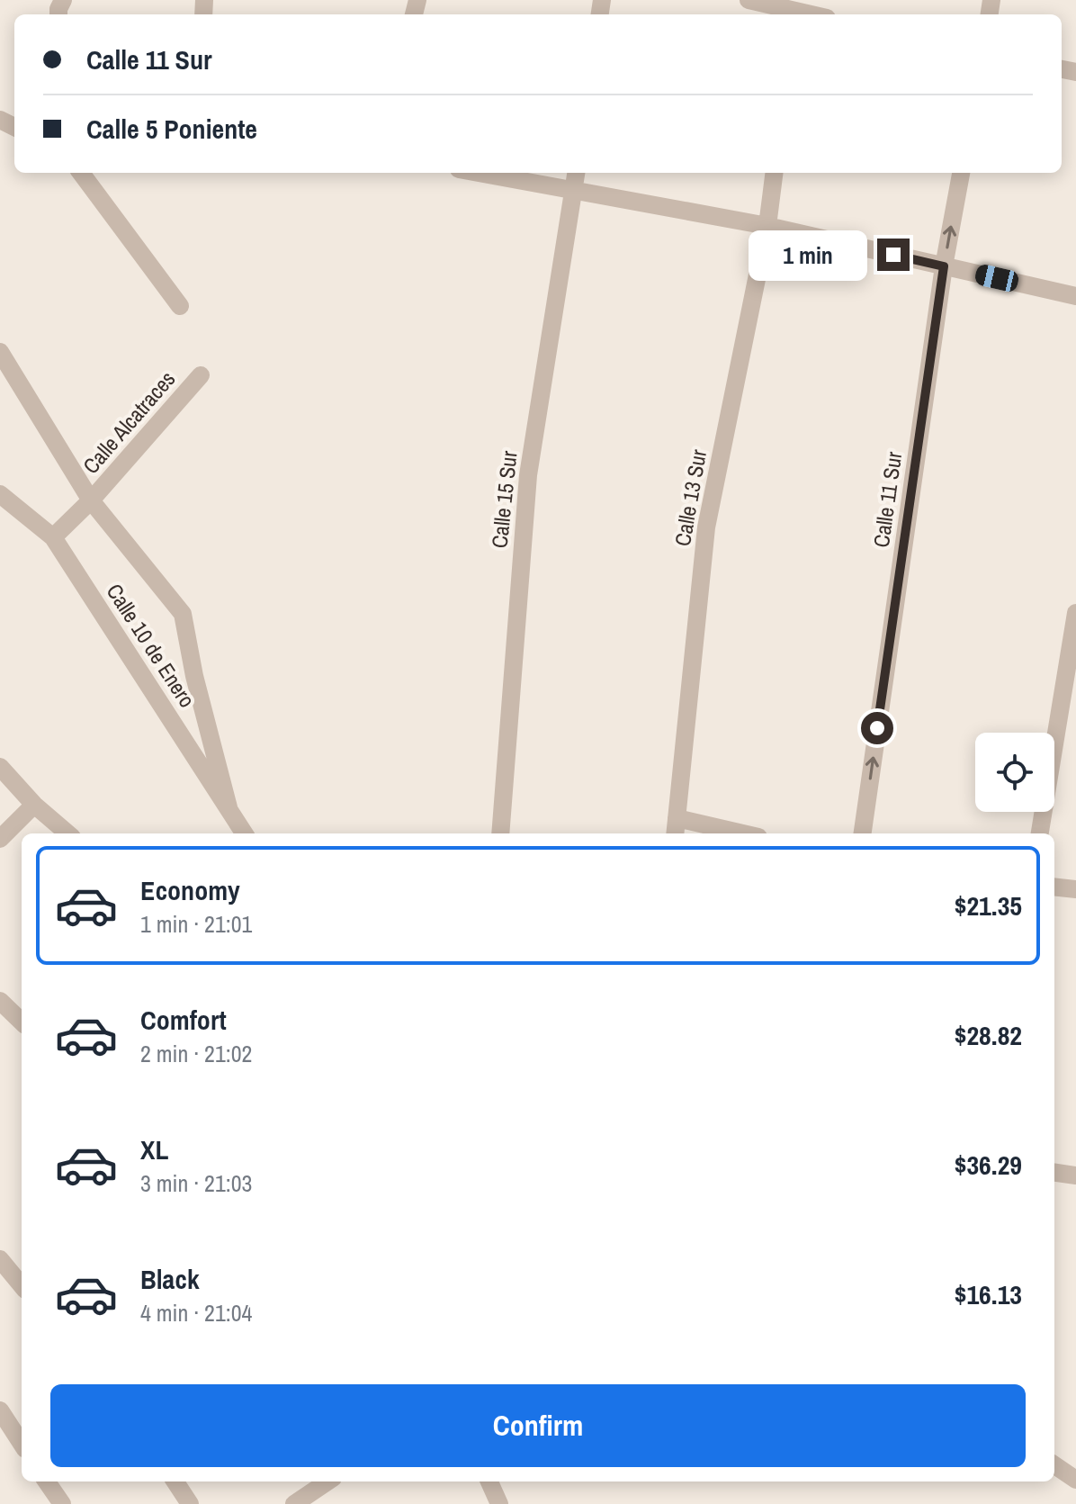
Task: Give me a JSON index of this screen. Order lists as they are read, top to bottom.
{
  "streets": {
    "street": [
      "Calle Alcatraces",
      "Calle 13 Sur",
      "Calle 15 Sur",
      "Calle 11 Sur",
      "Calle 10 de Enero"
    ]
  },
  "crossings": [
    ["Calle Alcatraces", "Calle 10 de Enero"]
  ],
  "one_way": ["Calle 11 Sur"],
  "page": {
    "banner": ["Calle 11 Sur", "Calle 5 Poniente"],
    "bubble": "1 min",
    "list": [
      {
        "name": "Economy",
        "note": "1 min · 21:01",
        "value": "$21.35"
      },
      {
        "name": "Comfort",
        "note": "2 min · 21:02",
        "value": "$28.82"
      },
      {
        "name": "XL",
        "note": "3 min · 21:03",
        "value": "$36.29"
      },
      {
        "name": "Black",
        "note": "4 min · 21:04",
        "value": "$16.13"
      }
    ],
    "buttons": "Confirm"
  }
}
